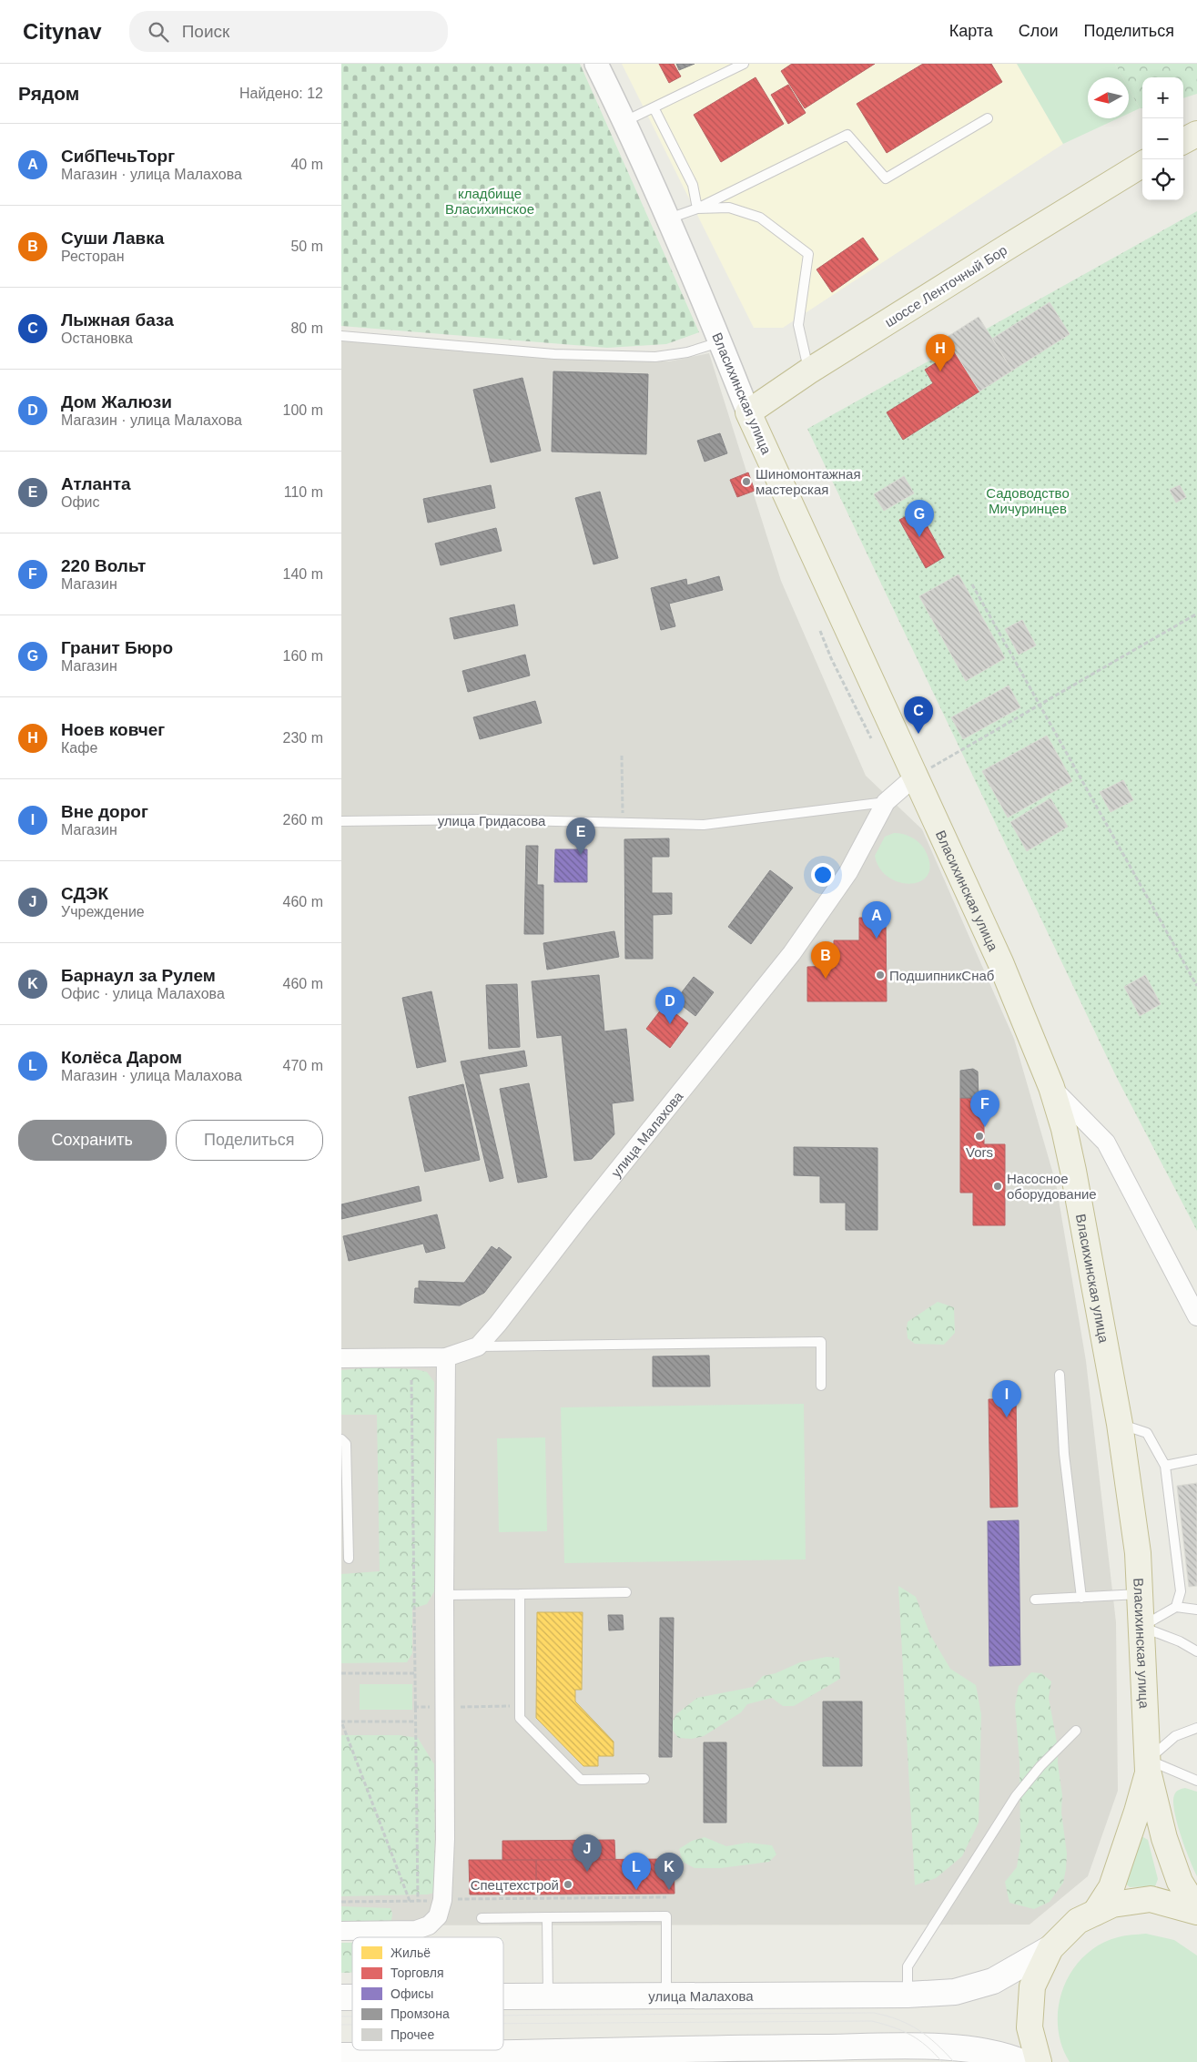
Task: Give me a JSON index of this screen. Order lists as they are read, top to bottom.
{
  "streets": {
    "highway": ["шоссе Ленточный Бор", "Власихинская улица"],
    "main road": ["улица Малахова"],
    "lane": ["улица Гридасова"]
  },
  "crossings": [
    ["шоссе Ленточный Бор", "Власихинская улица"],
    ["улица Гридасова", "улица Малахова"]
  ],
  "parks": ["кладбище Власихинское", "Садоводство Мичуринцев"],
  "places": [
    "Шиномонтажная мастерская",
    "ПодшипникСнаб",
    "Vors",
    "Насосное оборудование",
    "Спецтехстрой"
  ],
  "legend": [
    "Жильё",
    "Торговля",
    "Офисы",
    "Промзона",
    "Прочее"
  ],
  "north": "left",
  "page": {
    "header": "Citynav",
    "search": "Поиск",
    "nav": ["Карта", "Слои", "Поделиться"],
    "heading": ["Рядом", "Найдено: 12"],
    "map_buttons": ["+", "−"],
    "list": [
      {
        "mark": "A",
        "name": "СибПечьТорг",
        "note": "Магазин · улица Малахова",
        "value": "40 m"
      },
      {
        "mark": "B",
        "name": "Суши Лавка",
        "note": "Ресторан",
        "value": "50 m"
      },
      {
        "mark": "C",
        "name": "Лыжная база",
        "note": "Остановка",
        "value": "80 m"
      },
      {
        "mark": "D",
        "name": "Дом Жалюзи",
        "note": "Магазин · улица Малахова",
        "value": "100 m"
      },
      {
        "mark": "E",
        "name": "Атланта",
        "note": "Офис",
        "value": "110 m"
      },
      {
        "mark": "F",
        "name": "220 Вольт",
        "note": "Магазин",
        "value": "140 m"
      },
      {
        "mark": "G",
        "name": "Гранит Бюро",
        "note": "Магазин",
        "value": "160 m"
      },
      {
        "mark": "H",
        "name": "Ноев ковчег",
        "note": "Кафе",
        "value": "230 m"
      },
      {
        "mark": "I",
        "name": "Вне дорог",
        "note": "Магазин",
        "value": "260 m"
      },
      {
        "mark": "J",
        "name": "СДЭК",
        "note": "Учреждение",
        "value": "460 m"
      },
      {
        "mark": "K",
        "name": "Барнаул за Рулем",
        "note": "Офис · улица Малахова",
        "value": "460 m"
      },
      {
        "mark": "L",
        "name": "Колёса Даром",
        "note": "Магазин · улица Малахова",
        "value": "470 m"
      }
    ],
    "pins": [
      "H",
      "G",
      "C",
      "E",
      "A",
      "B",
      "D",
      "F",
      "I",
      "J",
      "K",
      "L"
    ],
    "buttons": ["Сохранить", "Поделиться"]
  }
}
